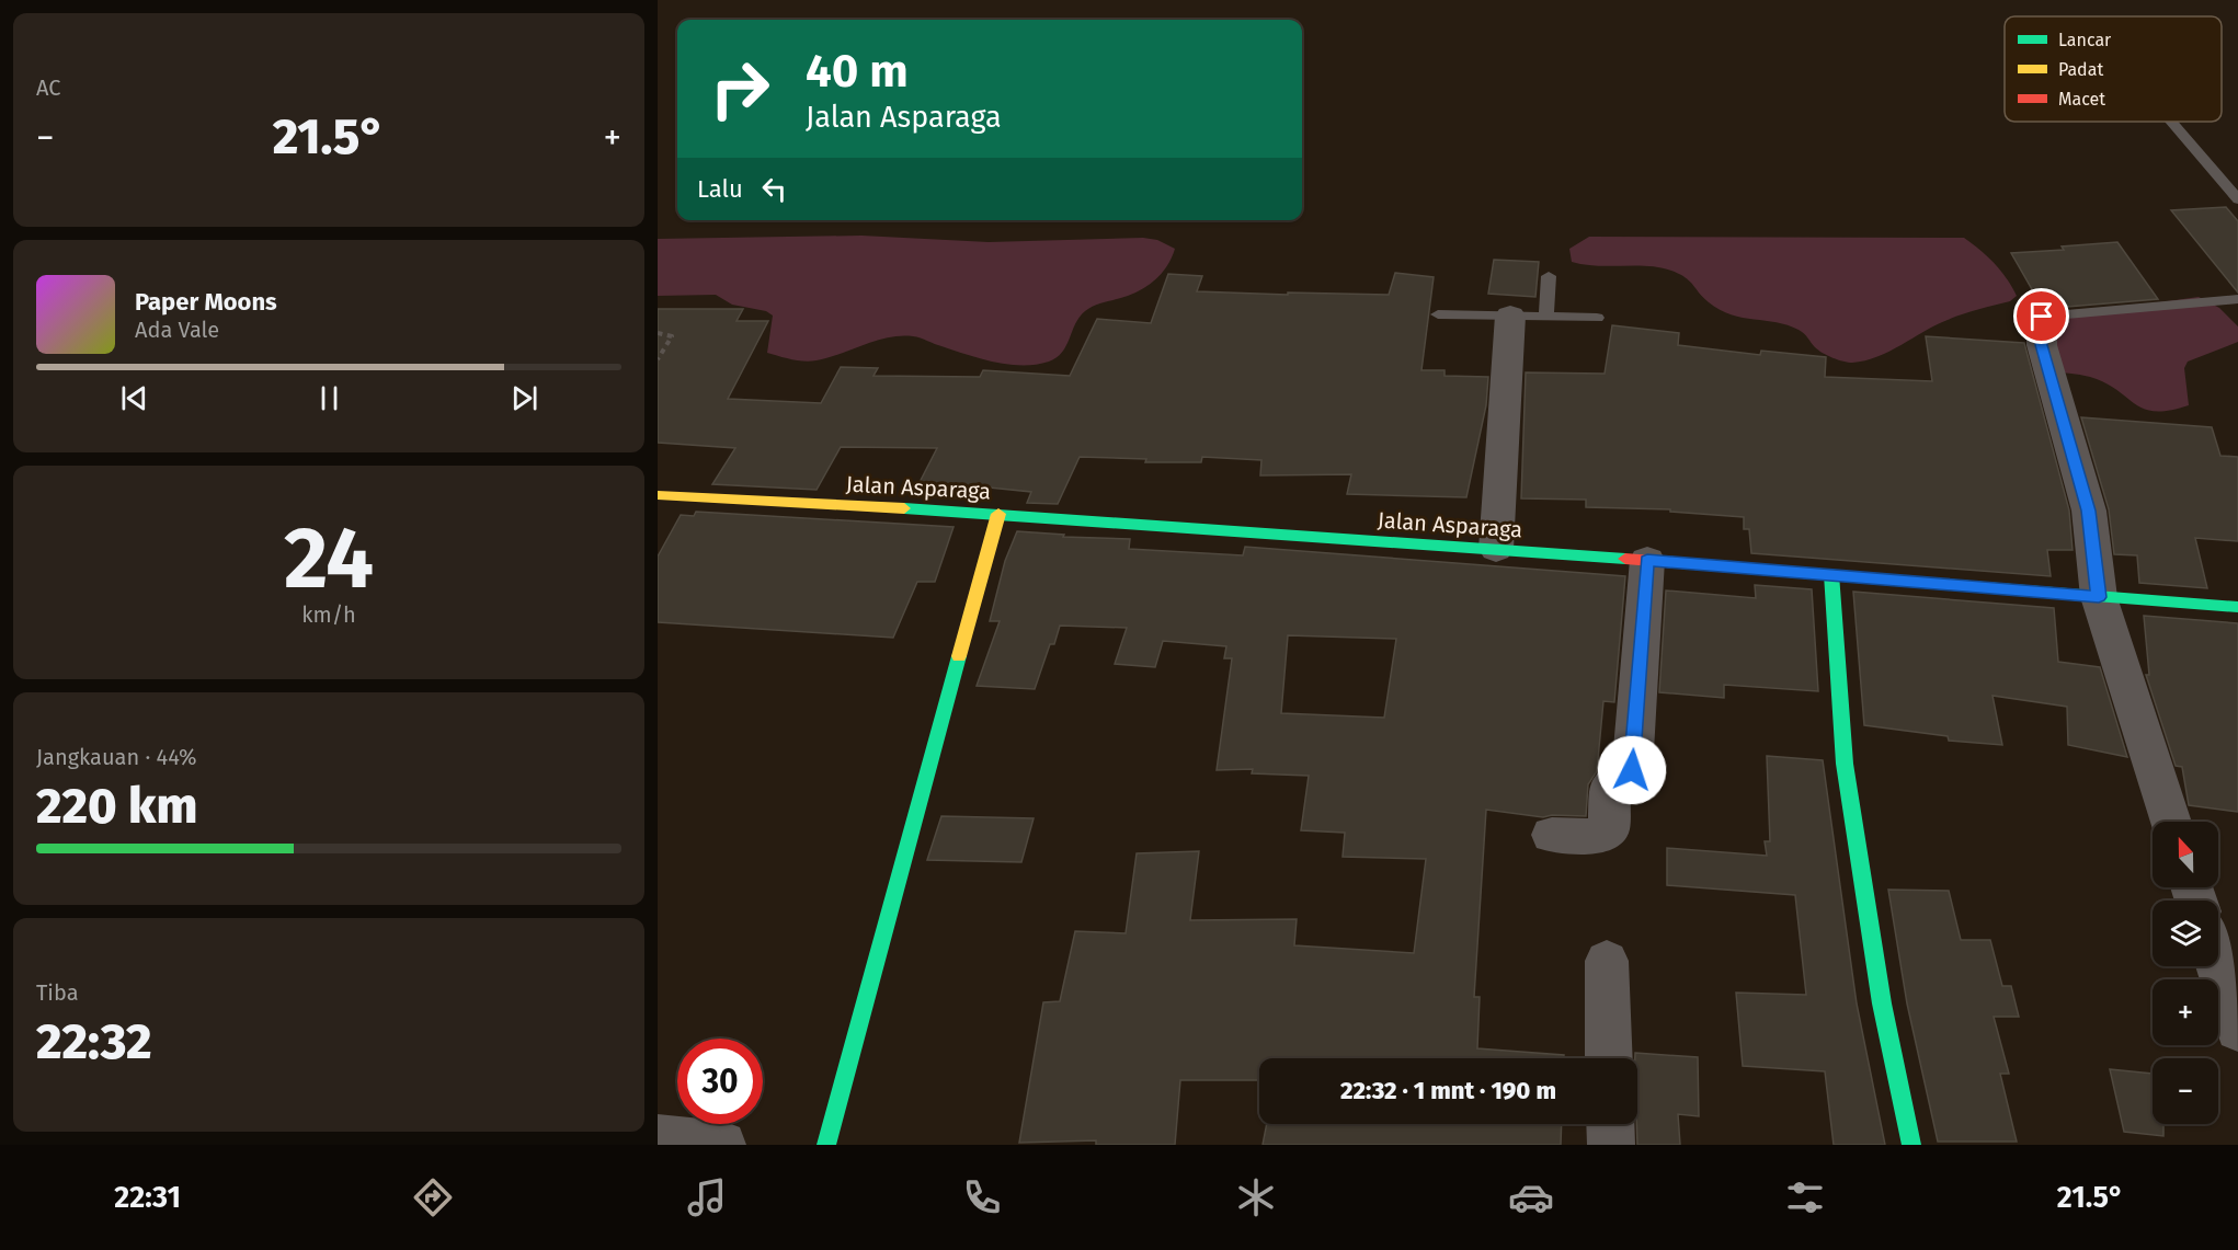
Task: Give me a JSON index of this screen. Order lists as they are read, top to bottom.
{
  "streets": {
    "street": ["Jalan Asparaga"]
  },
  "legend": ["Lancar", "Padat", "Macet"],
  "north": "top",
  "page": {
    "tile": [
      "AC",
      ["24", "km/h"],
      ["Jangkauan · 44%", "220 km"],
      ["Tiba", "22:32"]
    ],
    "turn": ["40 m", "Jalan Asparaga"],
    "heat": ["−", "21.5°", "+"],
    "then": "Lalu",
    "song": ["Paper Moons", "Ada Vale"],
    "map_buttons": ["+", "−"],
    "limit": "30",
    "trip": "22:32 · 1 mnt · 190 m",
    "tabs": ["22:31", "21.5°"]
  }
}
